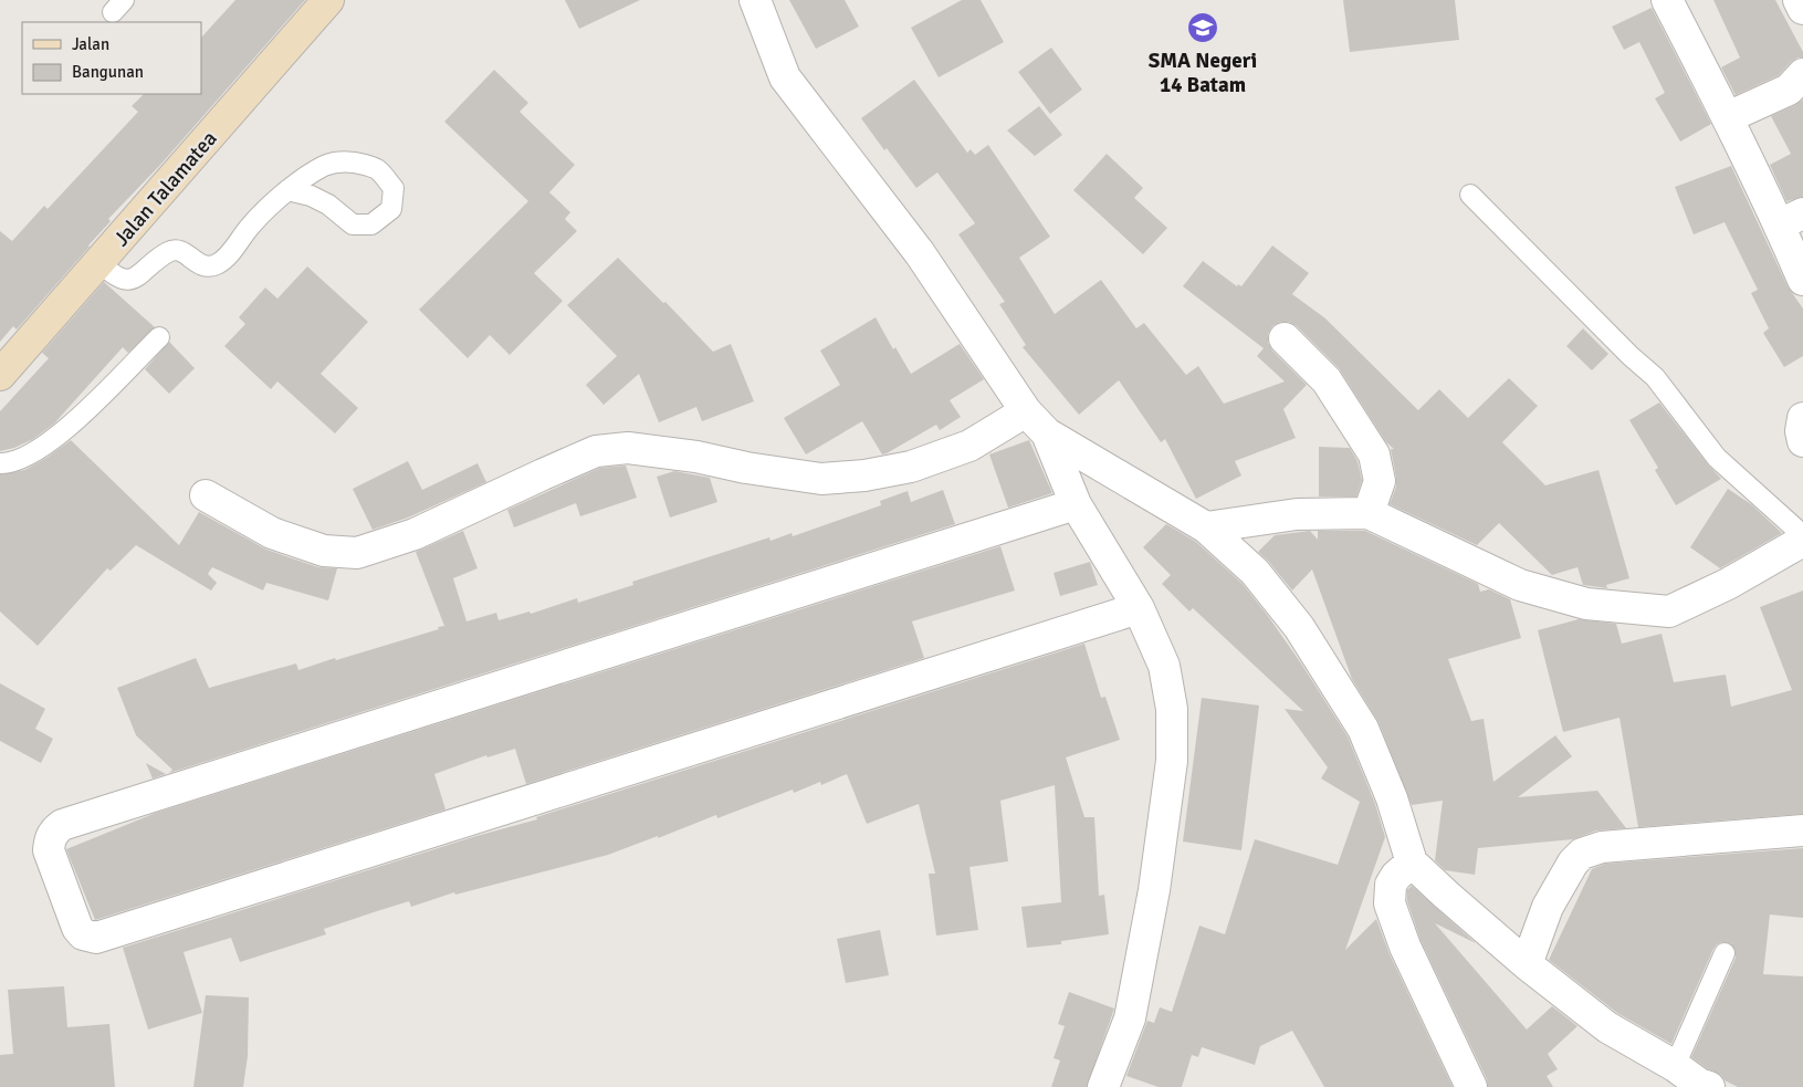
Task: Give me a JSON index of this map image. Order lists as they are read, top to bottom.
{
  "streets": {
    "street": ["Jalan Talamatea"]
  },
  "places": {
    "school or university": ["SMA Negeri 14 Batam"]
  },
  "legend": ["Jalan", "Bangunan"]
}
